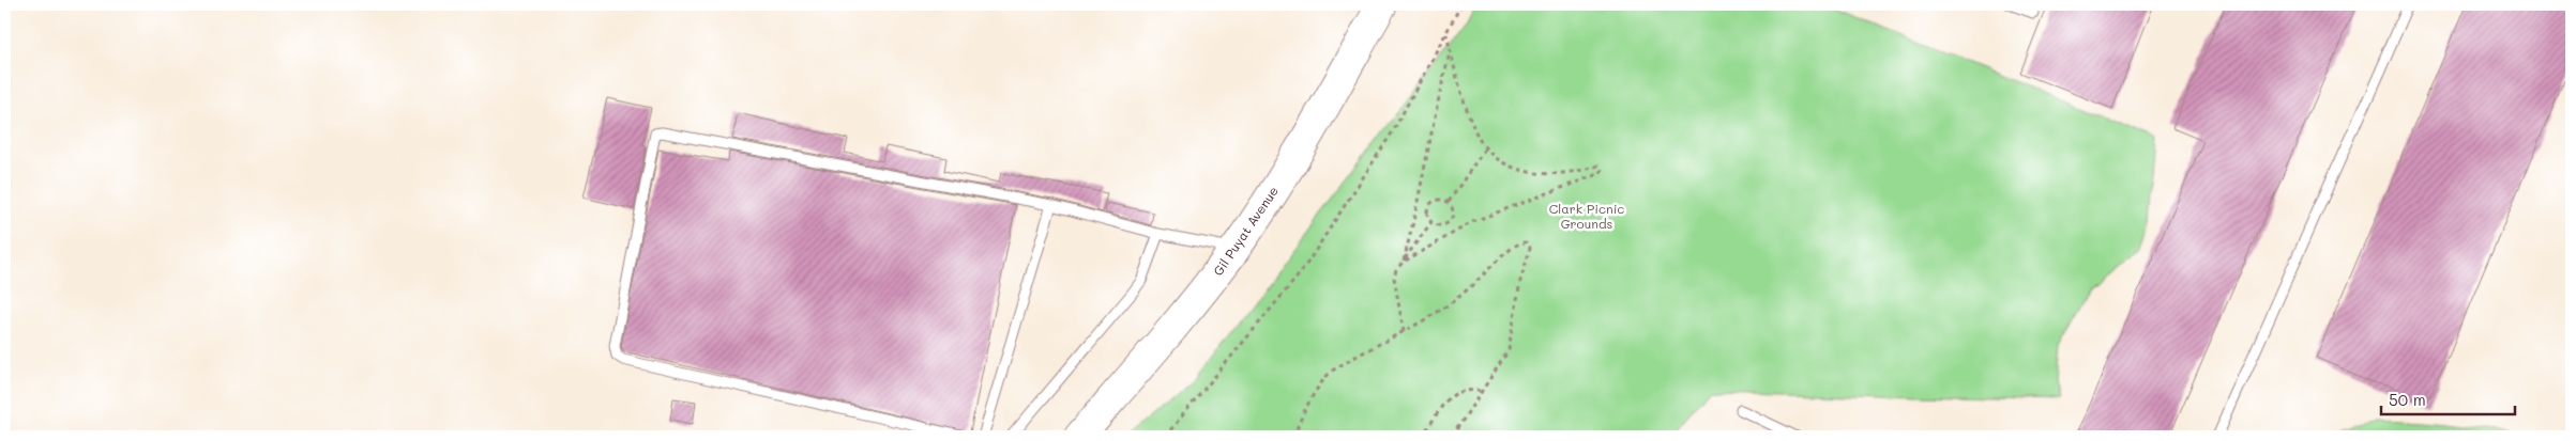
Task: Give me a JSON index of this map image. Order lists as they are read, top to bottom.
{
  "streets": {
    "main road": ["Gil Puyat Avenue"]
  },
  "parks": ["Clark Picnic Grounds"],
  "scale_bar": "50 m"
}
